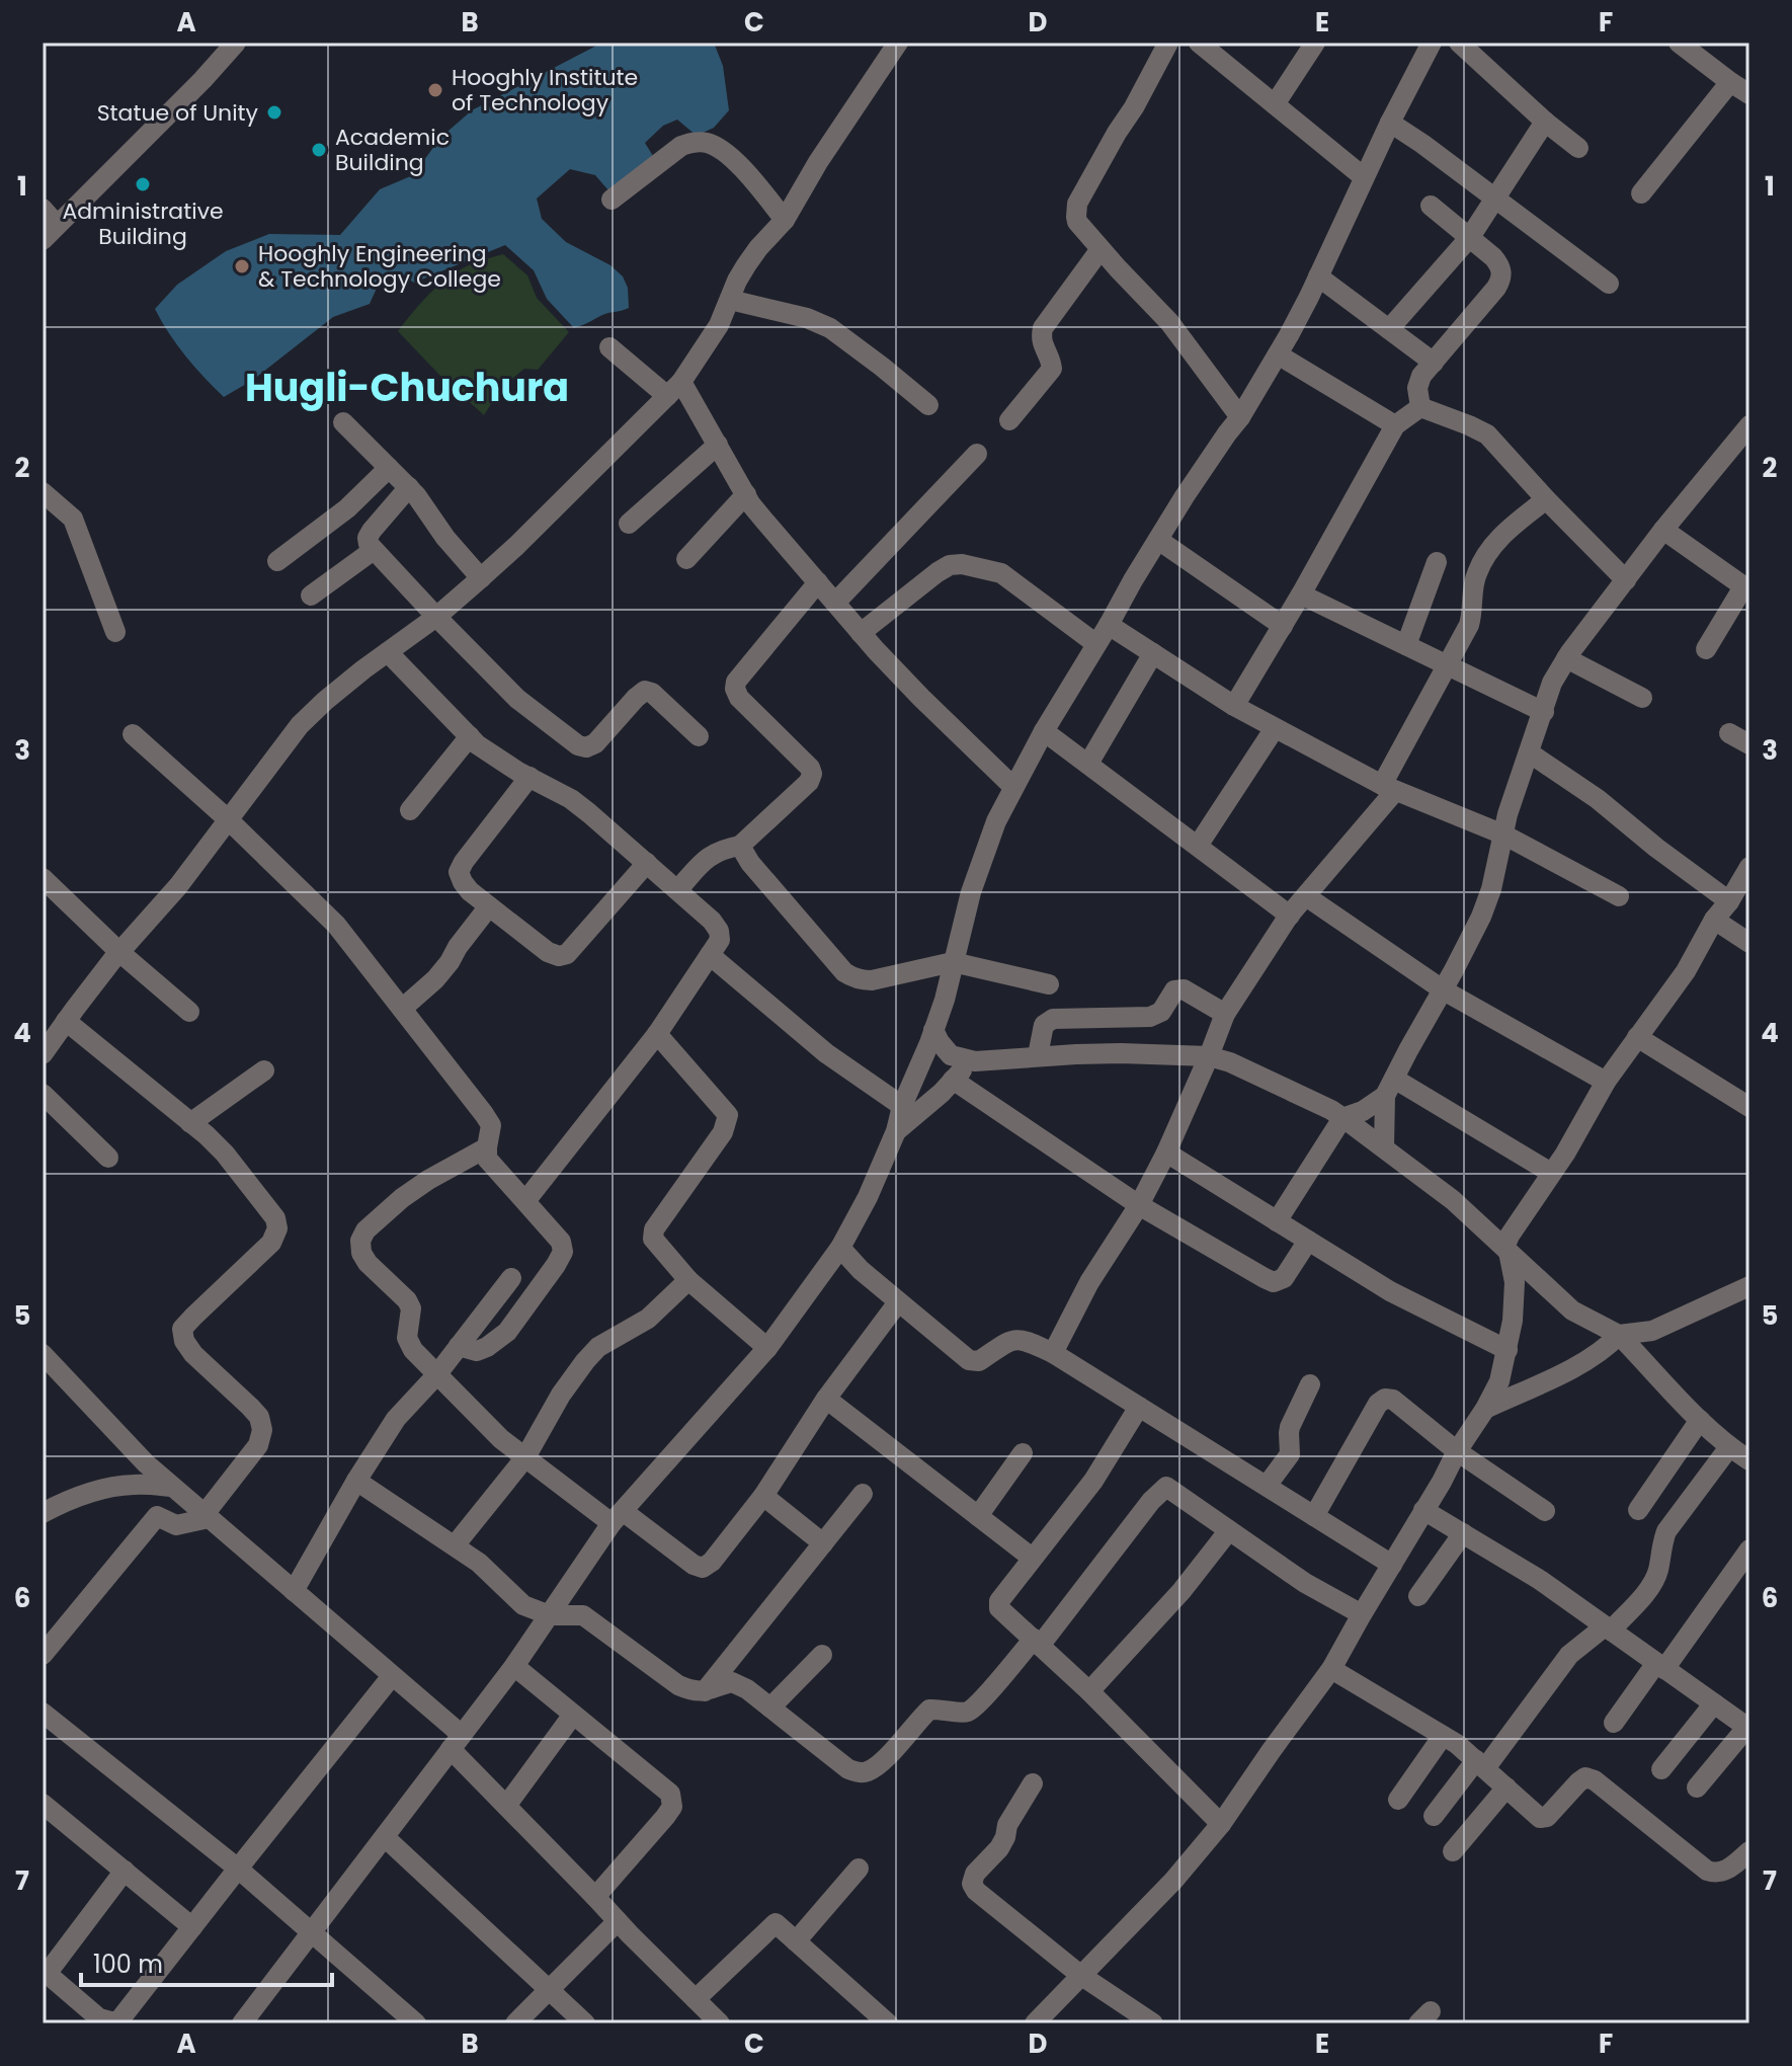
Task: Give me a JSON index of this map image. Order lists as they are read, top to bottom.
{
  "districts": ["Hugli-Chuchura"],
  "places": [
    "Hooghly Institute of Technology",
    "Statue of Unity",
    "Academic Building",
    "Administrative Building",
    "Hooghly Engineering & Technology College"
  ],
  "scale_bar": "100 m",
  "grid": {
    "columns": [
      "A",
      "B",
      "C",
      "D",
      "E",
      "F"
    ],
    "rows": [
      "1",
      "2",
      "3",
      "4",
      "5",
      "6",
      "7"
    ]
  }
}
